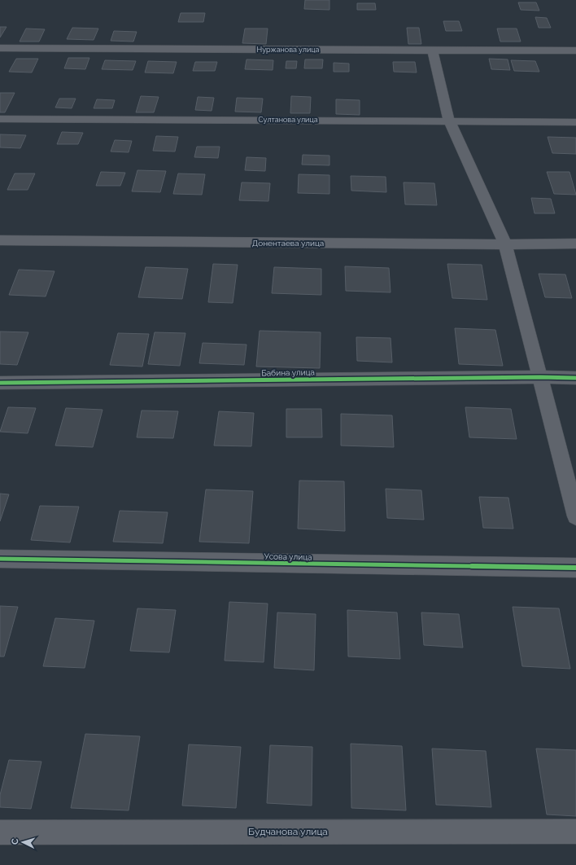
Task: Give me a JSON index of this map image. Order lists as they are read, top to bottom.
{
  "streets": {
    "street": [
      "Нуржанова улица",
      "Султанова улица",
      "Донентаева улица",
      "Бабина улица",
      "Усова улица",
      "Будчанова улица"
    ]
  },
  "north": "left"
}
